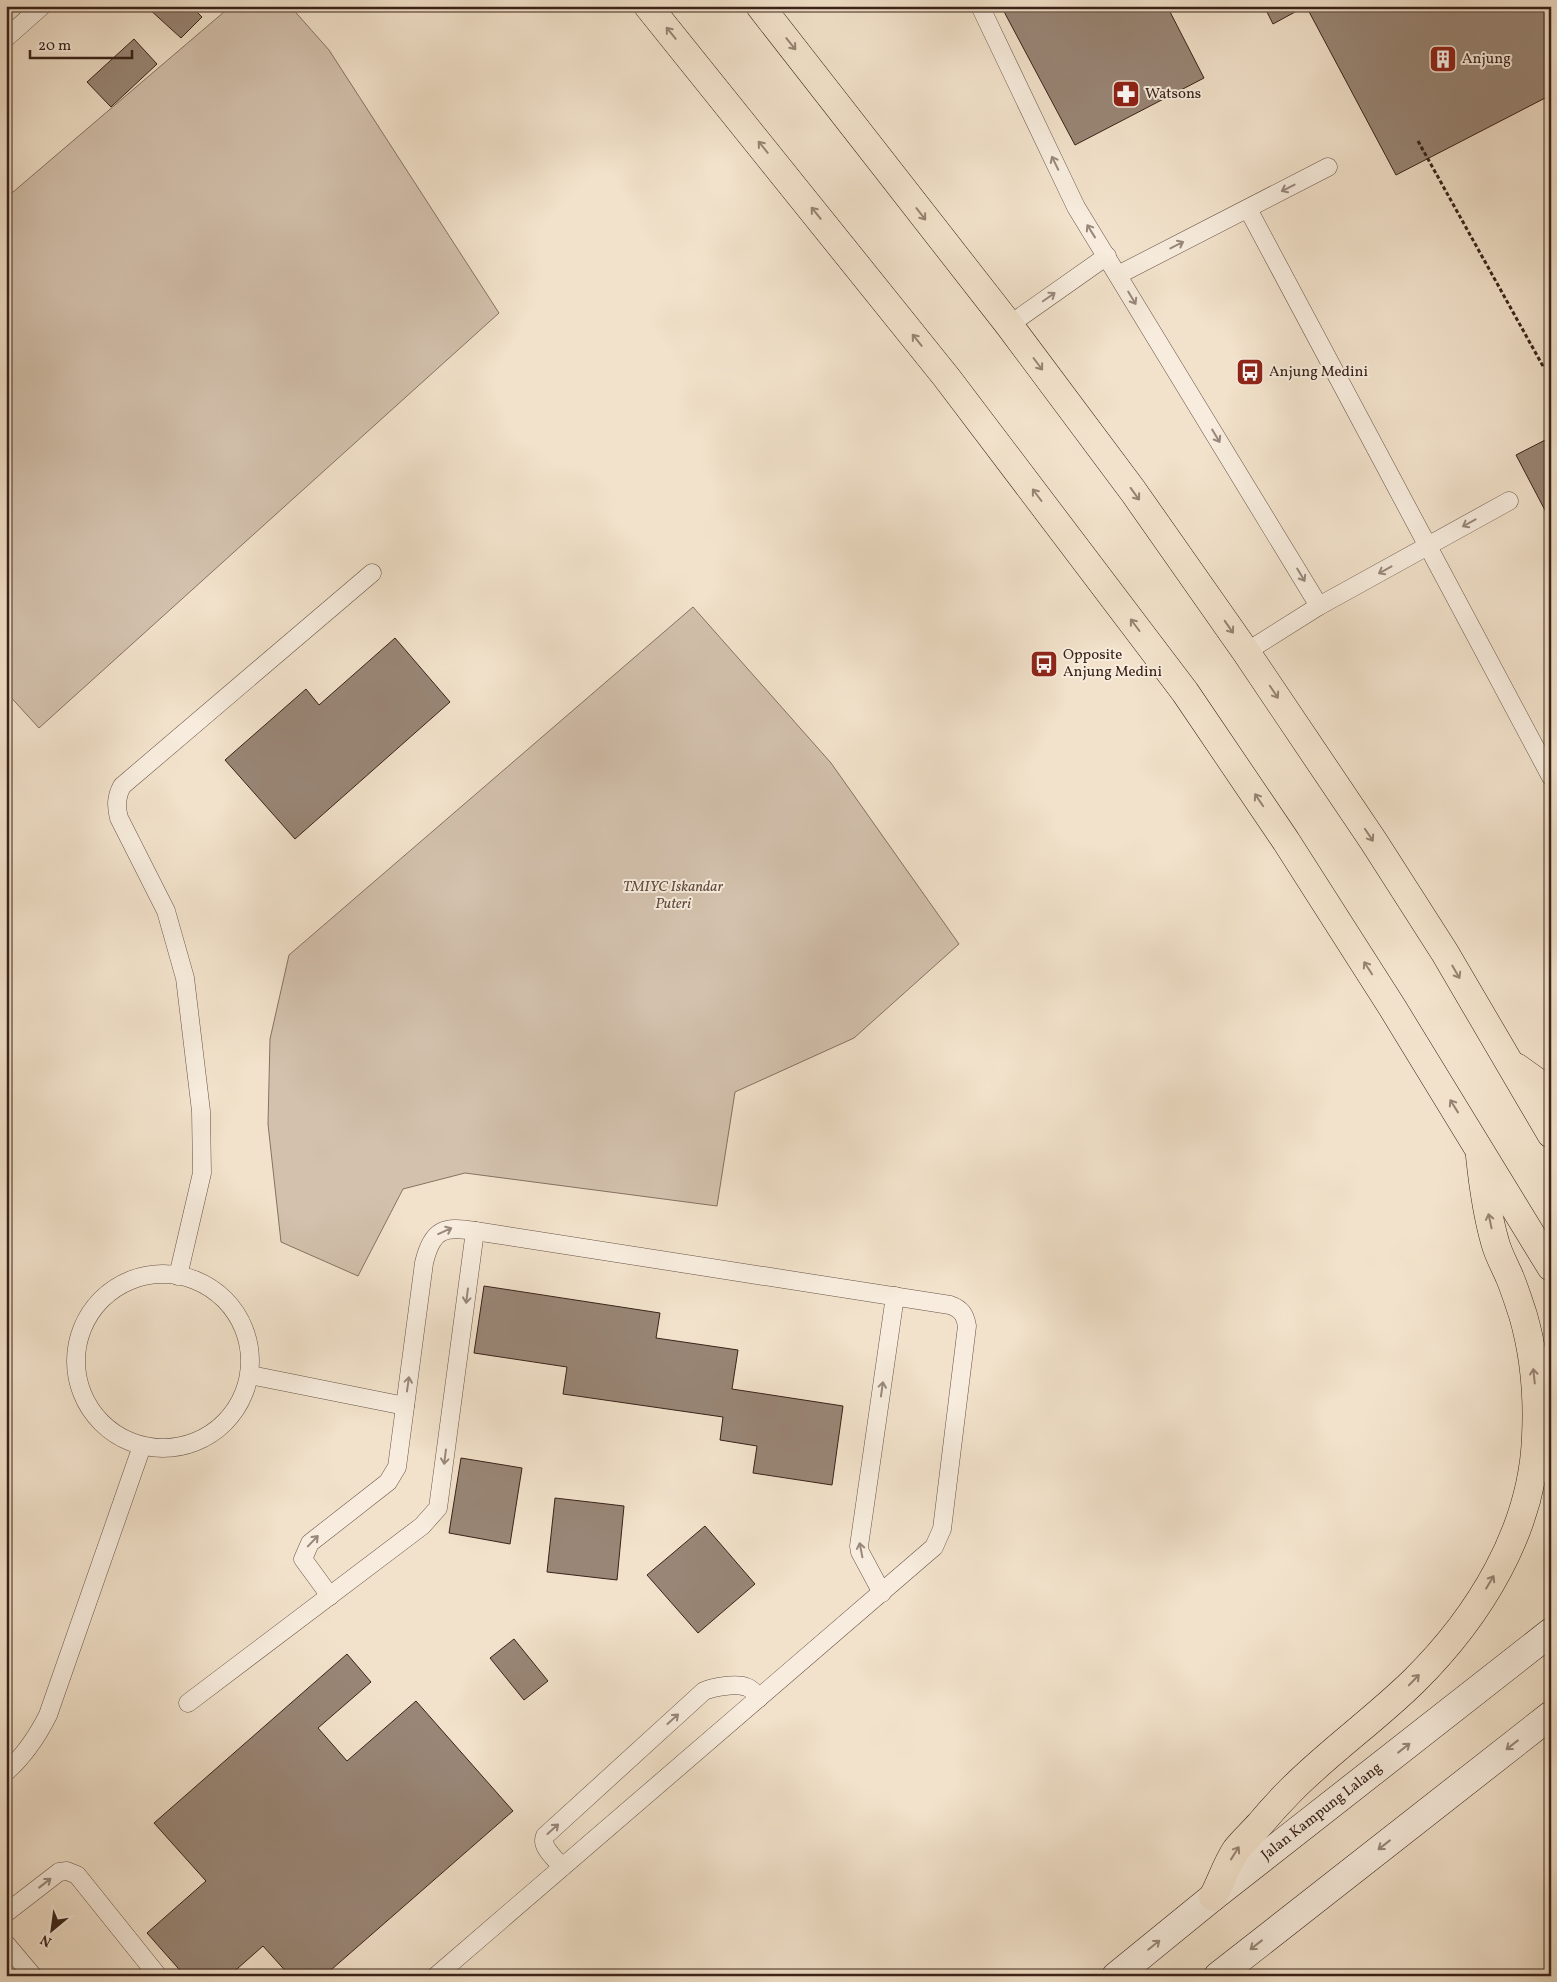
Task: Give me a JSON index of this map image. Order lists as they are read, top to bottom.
{
  "streets": {
    "main road": ["Jalan Kampung Lalang"]
  },
  "parks": ["TMIYC Iskandar Puteri"],
  "places": {
    "building": ["Anjung"],
    "pharmacy": ["Watsons"],
    "bus stop": ["Anjung Medini", "Opposite Anjung Medini"]
  },
  "scale_bar": "20 m",
  "north": "bottom left"
}
